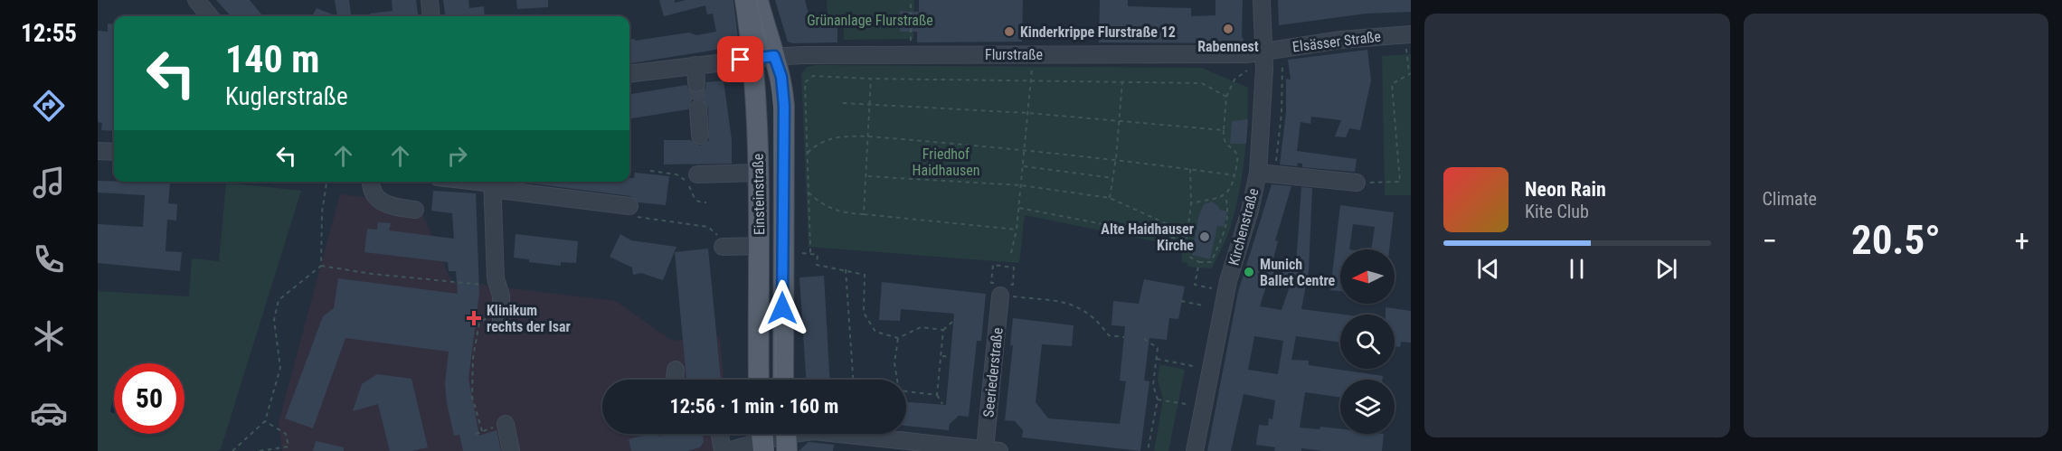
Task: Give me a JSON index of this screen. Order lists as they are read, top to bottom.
{
  "streets": {
    "main road": ["Einsteinstraße"],
    "street": [
      "Elsässer Straße",
      "Flurstraße",
      "Kirchenstraße",
      "Seeriederstraße"
    ]
  },
  "crossings": [
    ["Elsässer Straße", "Flurstraße"],
    ["Elsässer Straße", "Kirchenstraße"],
    ["Flurstraße", "Einsteinstraße"],
    ["Flurstraße", "Kirchenstraße"]
  ],
  "parks": ["Grünanlage Flurstraße", "Friedhof Haidhausen"],
  "places": {
    "other": [
      "Rabennest",
      "Kinderkrippe Flurstraße 12",
      "Alte Haidhauser Kirche",
      "Munich Ballet Centre"
    ],
    "health": ["Klinikum rechts der Isar"]
  },
  "north": "left",
  "page": {
    "tabs": "12:55",
    "tile": "Climate",
    "turn": ["140 m", "Kuglerstraße"],
    "song": ["Neon Rain", "Kite Club"],
    "heat": ["−", "20.5°", "+"],
    "limit": "50",
    "trip": "12:56 · 1 min · 160 m"
  }
}
